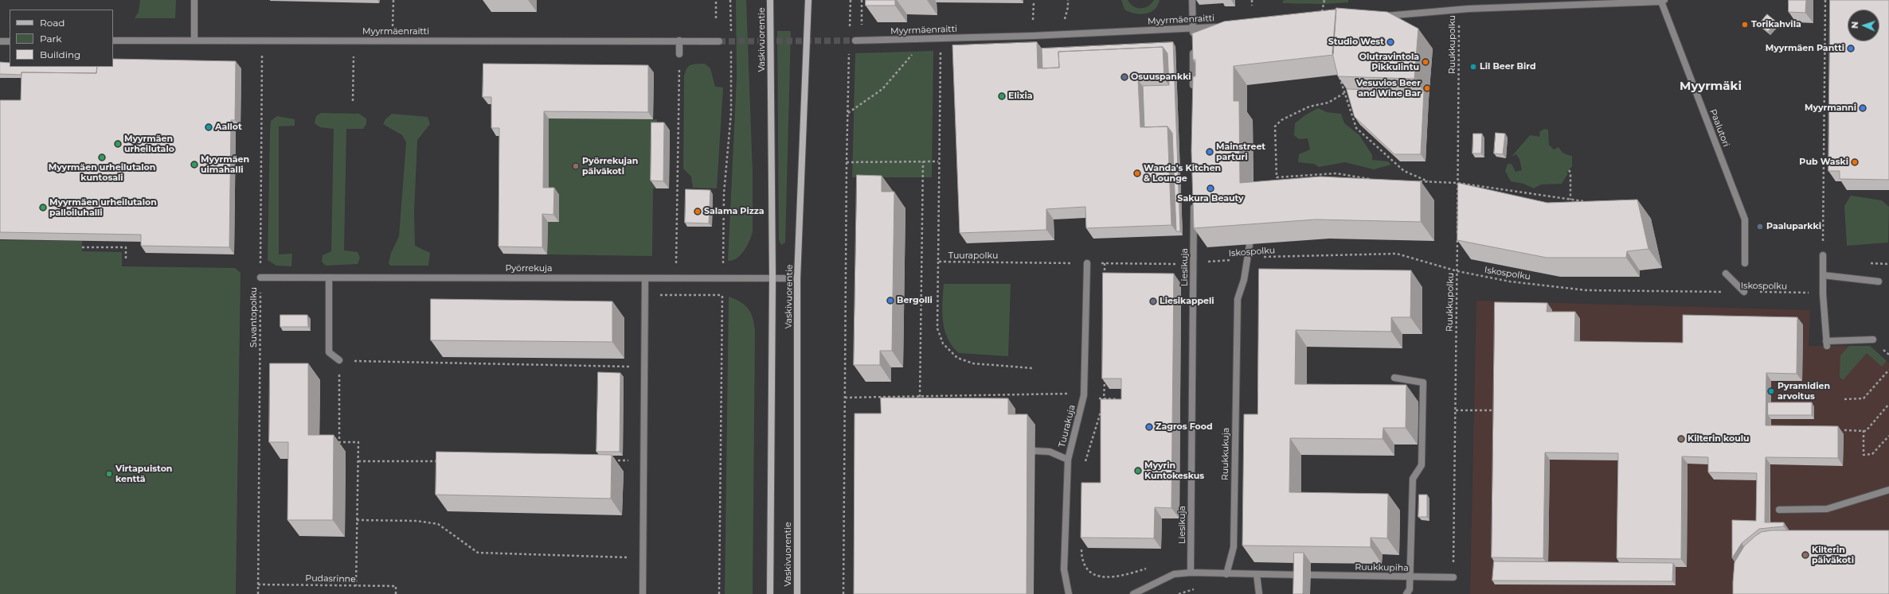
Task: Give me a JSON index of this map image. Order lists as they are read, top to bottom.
{
  "streets": {
    "main road": ["Vaskivuorentie"],
    "street": [
      "Myyrmäenraitti",
      "Paalutori",
      "Liesikuja",
      "Pyörrekuja",
      "Tuurakuja",
      "Ruukkukuja",
      "Ruukkupiha"
    ],
    "path": [
      "Ruukkupolku",
      "Iskospolku",
      "Tuurapolku",
      "Suvantopolku",
      "Pudasrinne"
    ]
  },
  "crossings": [
    ["Myyrmäenraitti", "Tuurapolku"],
    ["Myyrmäenraitti", "Suvantopolku"],
    ["Vaskivuorentie", "Pyörrekuja"],
    ["Ruukkupolku", "Paalutori"],
    ["Ruukkupolku", "Iskospolku"],
    ["Ruukkupolku", "Ruukkupiha"],
    ["Iskospolku", "Tuurapolku"],
    ["Iskospolku", "Liesikuja"],
    ["Iskospolku", "Ruukkukuja"],
    ["Tuurapolku", "Liesikuja"],
    ["Tuurapolku", "Tuurakuja"],
    ["Pyörrekuja", "Suvantopolku"],
    ["Suvantopolku", "Pudasrinne"]
  ],
  "districts": ["Myyrmäki"],
  "places": [
    "Torikahvila",
    "Studio West",
    "Myyrmäen Pantti",
    "Olutravintola Pikkulintu",
    "Lil Beer Bird",
    "Osuuspankki",
    "Vesuvios Beer and Wine Bar",
    "Elixia",
    "Myyrmanni",
    "Aallot",
    "Myyrmäen urheilutalo",
    "Mainstreet parturi",
    "Myyrmäen urheilutalon kuntosali",
    "Pub Waski",
    "Myyrmäen uimahalli",
    "Pyörrekujan päiväkoti",
    "Wanda's Kitchen & Lounge",
    "Sakura Beauty",
    "Myyrmäen urheilutalon palloiluhalli",
    "Salama Pizza",
    "Paaluparkki",
    "Bergolli",
    "Liesikappeli",
    "Pyramidien arvoitus",
    "Zagros Food",
    "Kilterin koulu",
    "Myyrin Kuntokeskus",
    "Virtapuiston kenttä",
    "Kilterin päiväkoti"
  ],
  "legend": ["Road", "Park", "Building"],
  "north": "left"
}
